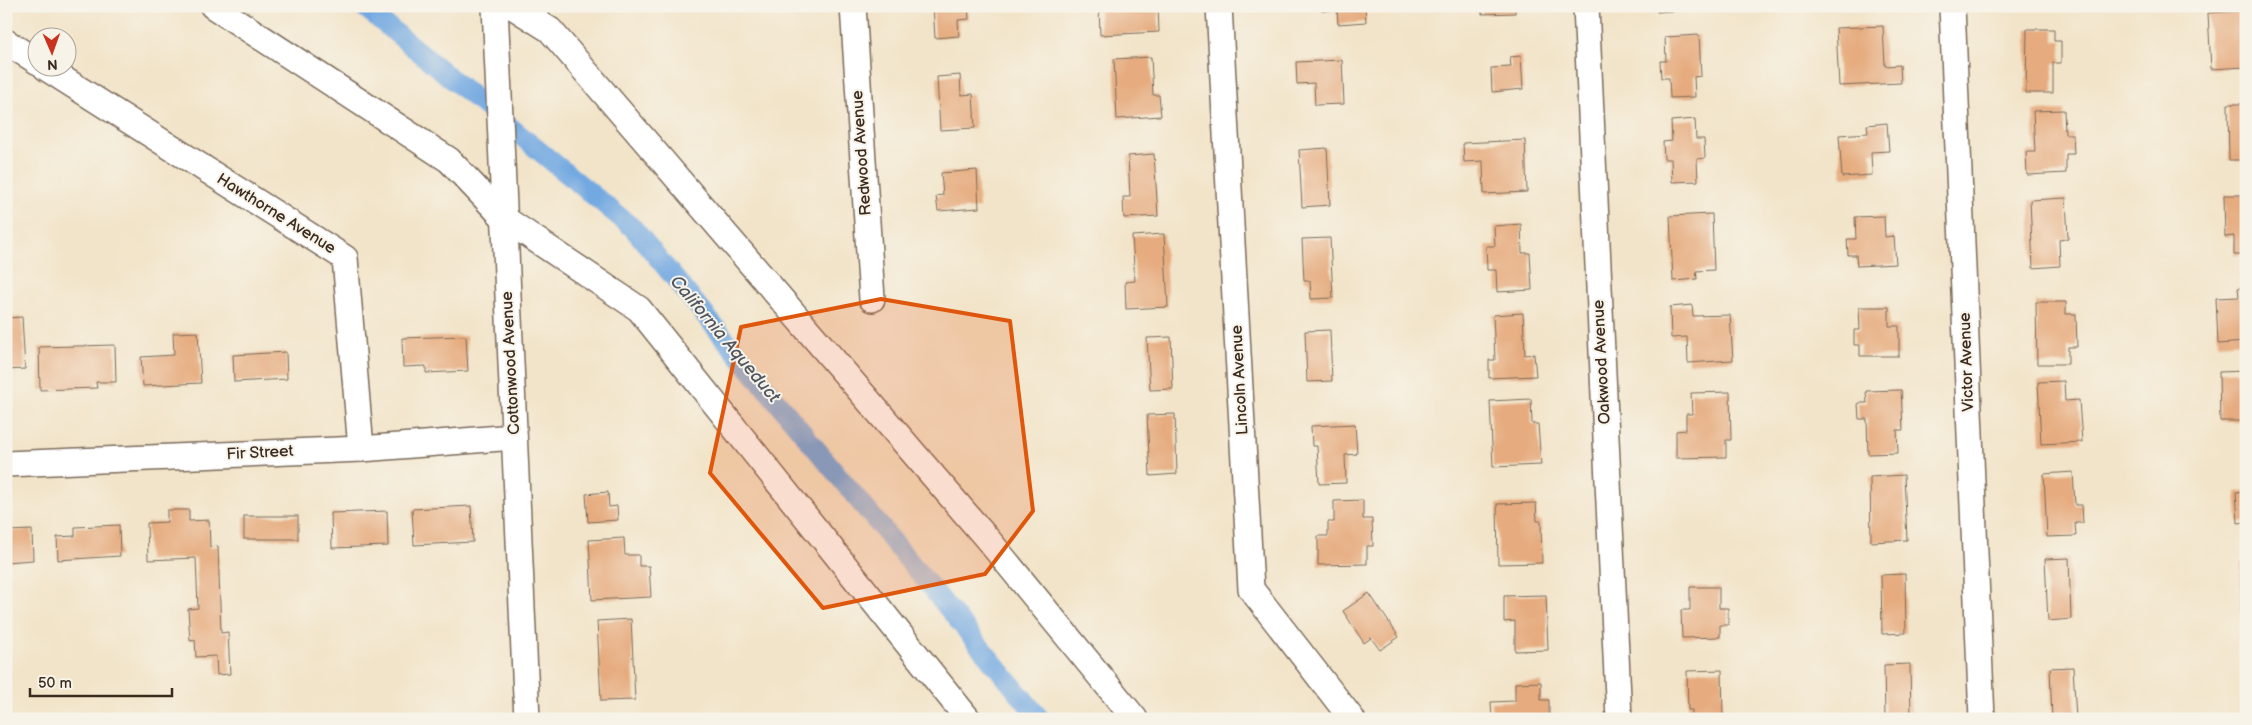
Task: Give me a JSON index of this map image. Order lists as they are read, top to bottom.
{
  "streets": {
    "street": [
      "Redwood Avenue",
      "Hawthorne Avenue",
      "Oakwood Avenue",
      "Victor Avenue",
      "Cottonwood Avenue",
      "Lincoln Avenue",
      "Fir Street"
    ]
  },
  "crossings": [
    ["Hawthorne Avenue", "Fir Street"],
    ["Cottonwood Avenue", "Fir Street"]
  ],
  "water": ["California Aqueduct"],
  "scale_bar": "50 m",
  "north": "bottom"
}
